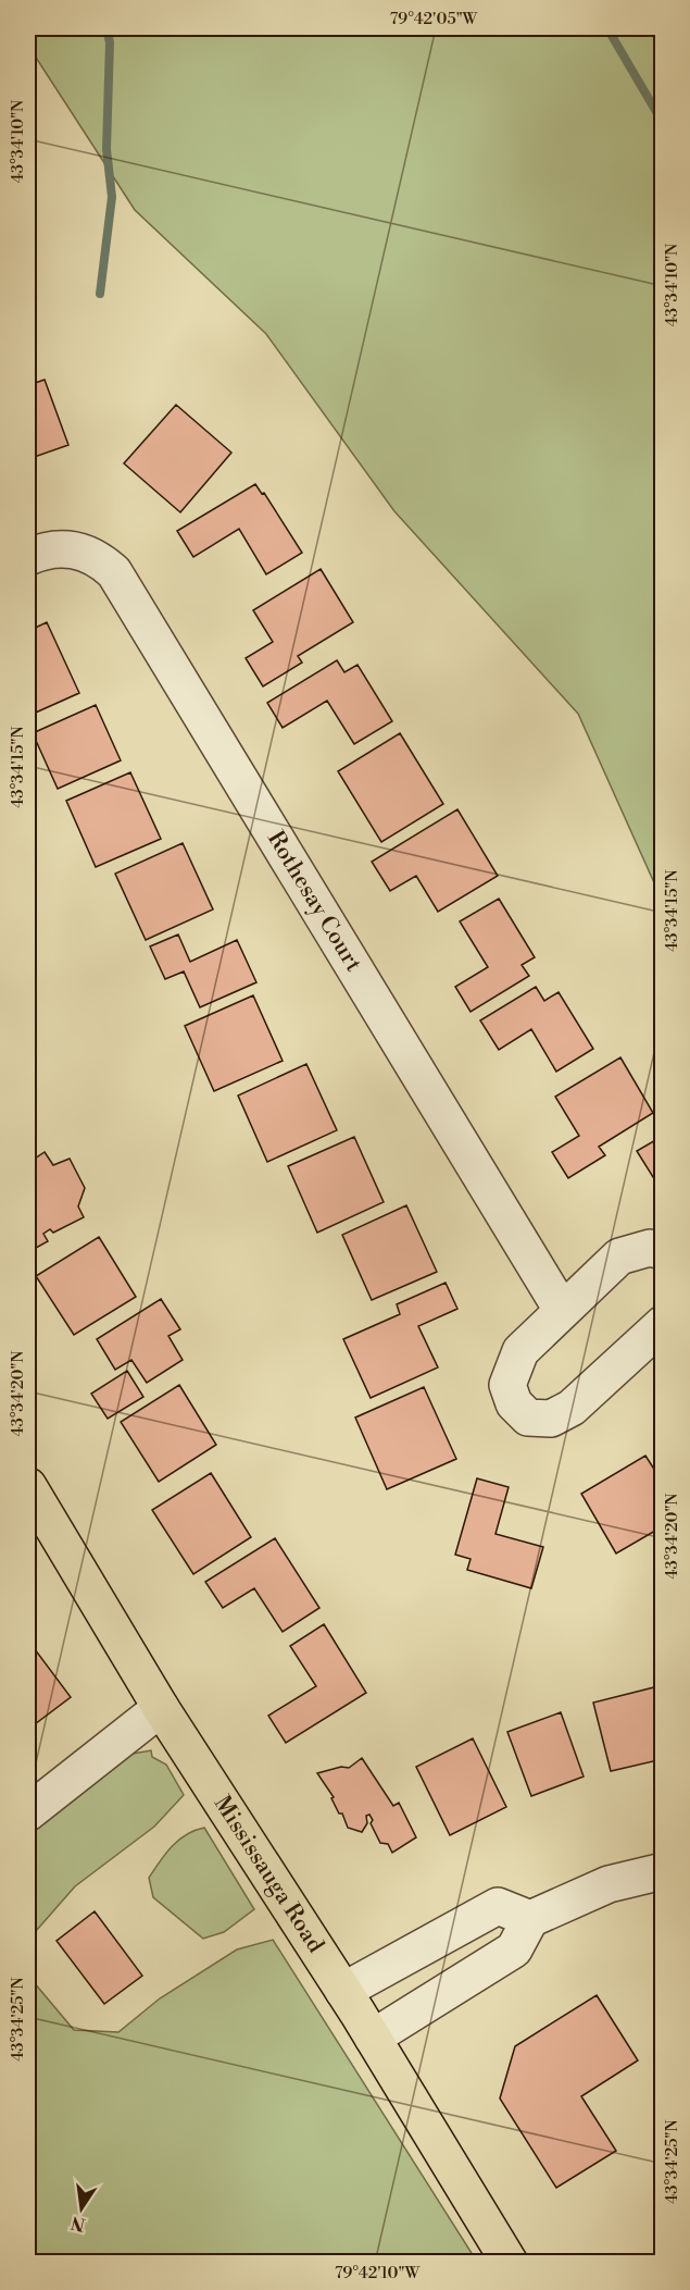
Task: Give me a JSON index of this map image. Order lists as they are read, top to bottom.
{
  "streets": {
    "main road": ["Mississauga Road"],
    "street": ["Rothesay Court"]
  },
  "north": "bottom",
  "coordinates": [
    "79°42'05\"W",
    "43°34'10\"N",
    "43°34'15\"N",
    "43°34'20\"N",
    "43°34'25\"N",
    "79°42'10\"W"
  ]
}
